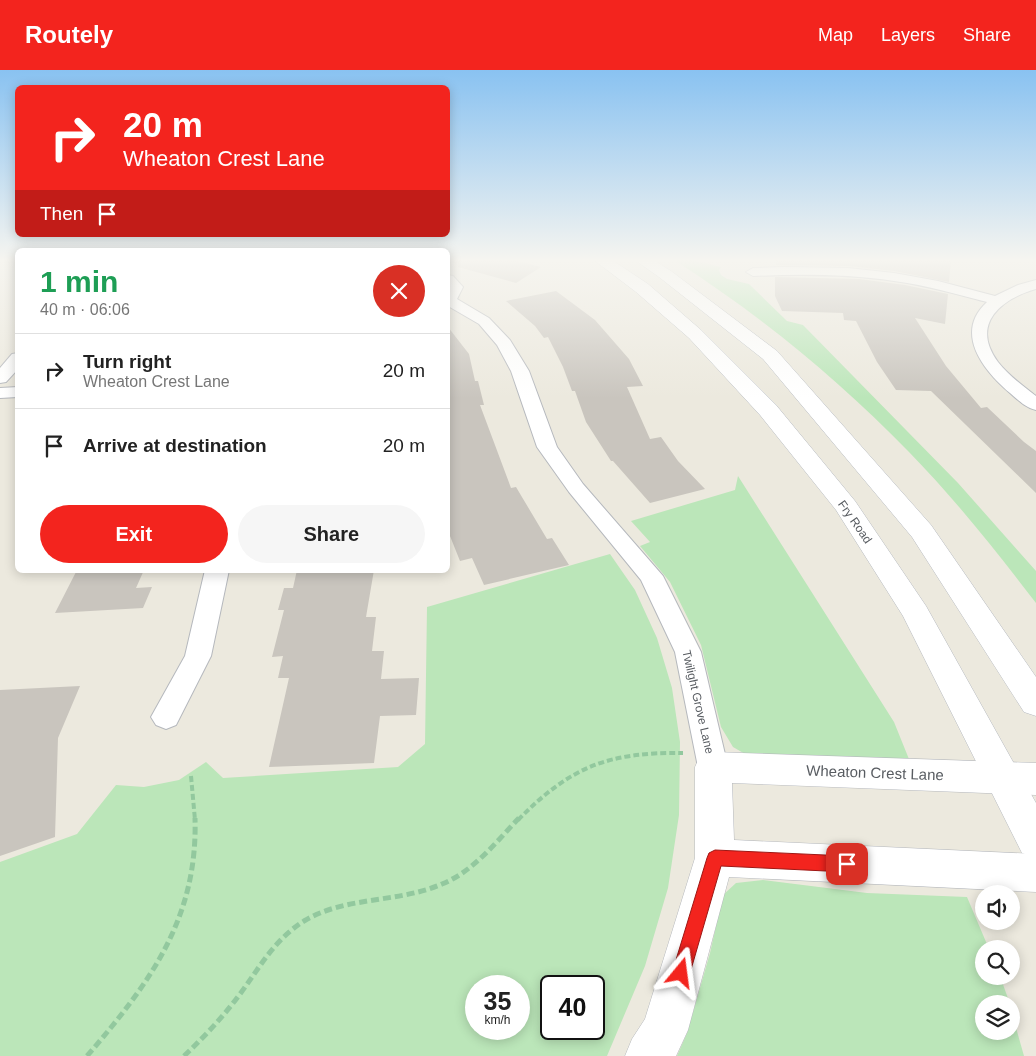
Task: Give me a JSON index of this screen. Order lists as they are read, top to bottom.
{
  "streets": {
    "main road": ["Fry Road", "Twilight Grove Lane", "Wheaton Crest Lane"]
  },
  "crossings": [
    ["Fry Road", "Wheaton Crest Lane"],
    ["Twilight Grove Lane", "Wheaton Crest Lane"]
  ],
  "page": {
    "header": "Routely",
    "nav": ["Map", "Layers", "Share"],
    "turn": ["20 m", "Wheaton Crest Lane"],
    "then": "Then",
    "heading": ["1 min", "40 m · 06:06"],
    "list": [
      {
        "name": "Turn right",
        "note": "Wheaton Crest Lane",
        "value": "20 m"
      },
      {
        "name": "Arrive at destination",
        "value": "20 m"
      }
    ],
    "buttons": ["Exit", "Share"],
    "speed": "35 km/h",
    "limit": "40"
  }
}
